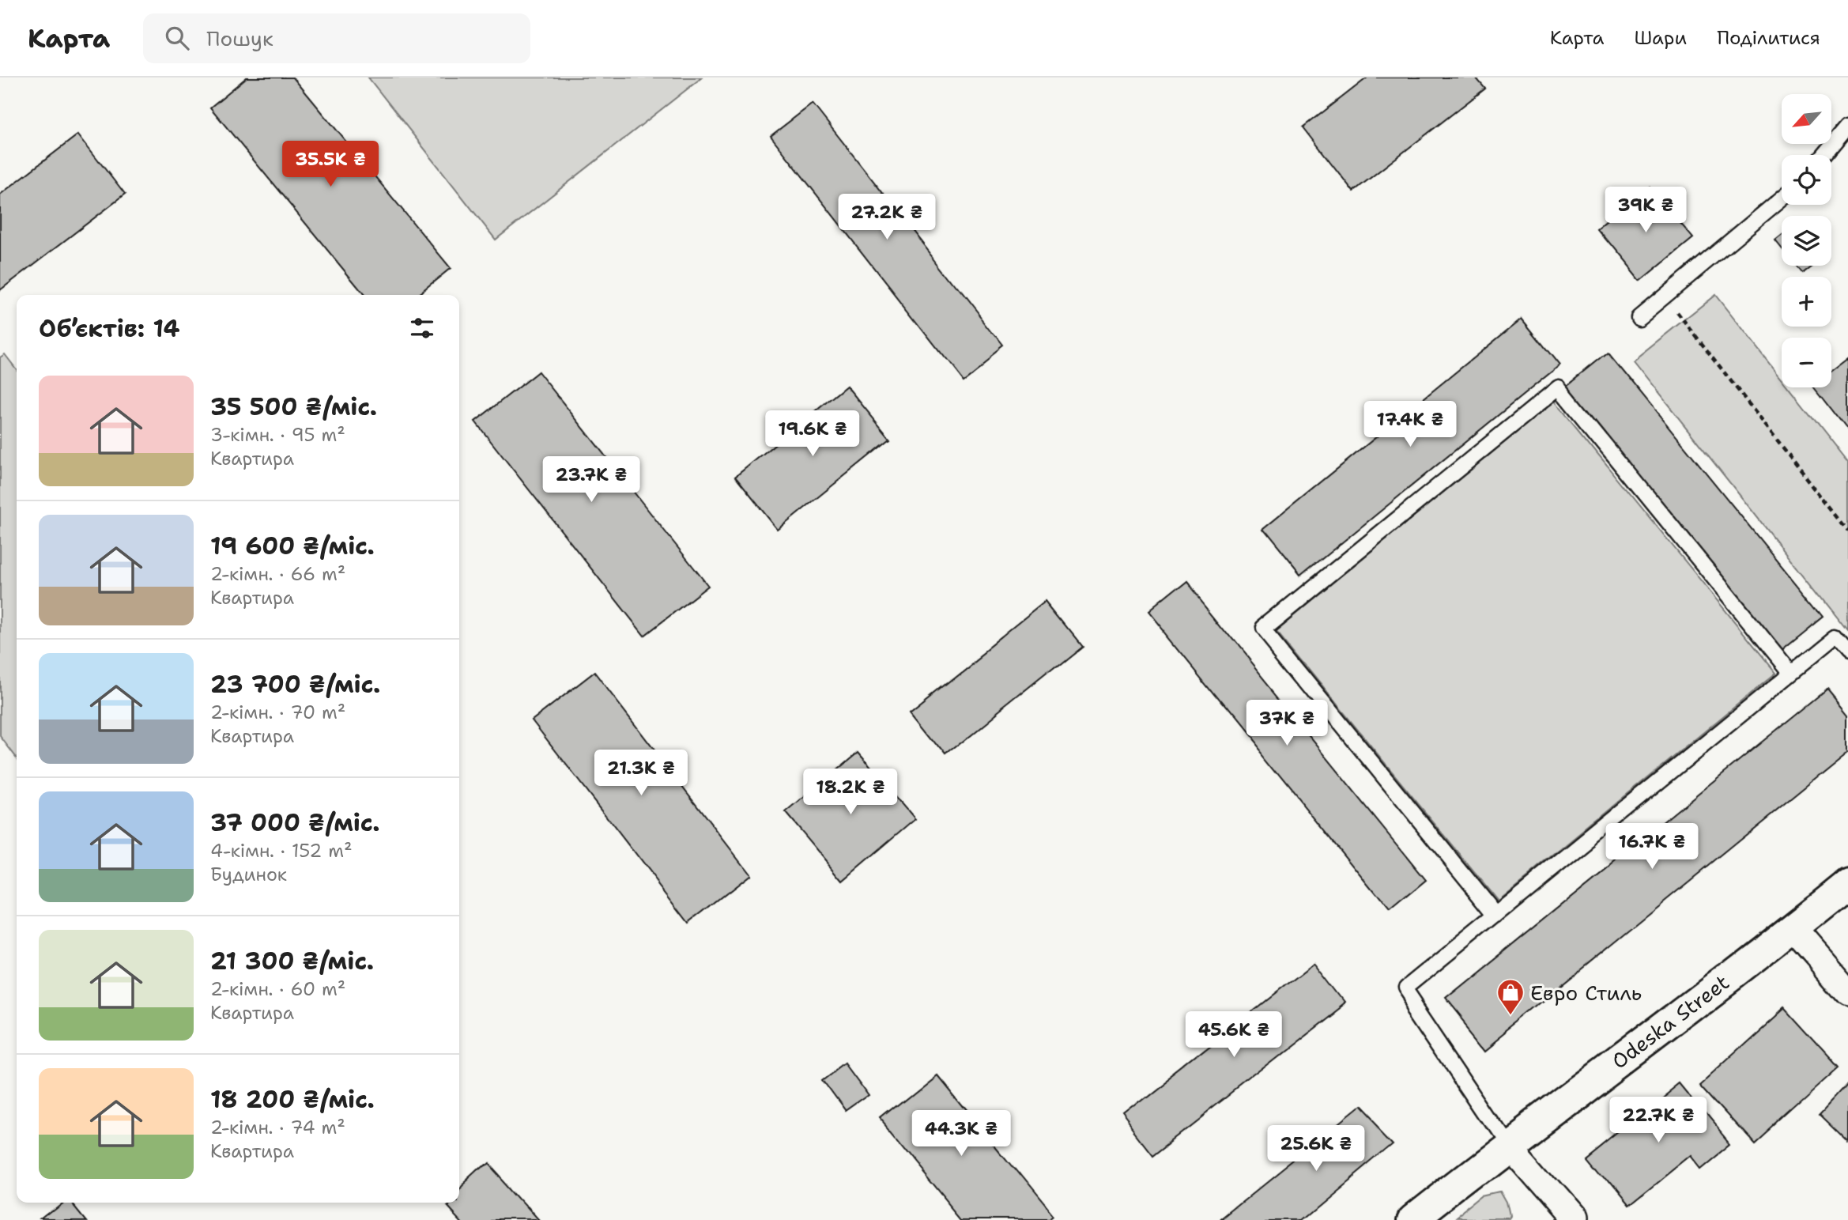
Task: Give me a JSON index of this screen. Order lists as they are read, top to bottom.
{
  "streets": {
    "main road": ["Odeska Street"]
  },
  "places": {
    "shop": ["Евро Стиль"]
  },
  "north": "bottom left",
  "page": {
    "header": "Карта",
    "search": "Пошук",
    "nav": ["Карта", "Шари", "Поділитися"],
    "map_buttons": ["+", "−"],
    "price": [
      "35.5K ₴",
      "39K ₴",
      "27.2K ₴",
      "17.4K ₴",
      "19.6K ₴",
      "23.7K ₴",
      "37K ₴",
      "21.3K ₴",
      "18.2K ₴",
      "16.7K ₴",
      "45.6K ₴",
      "22.7K ₴",
      "44.3K ₴",
      "25.6K ₴"
    ],
    "heading": "Об’єктів: 14",
    "list": [
      {
        "name": "35 500 ₴/міс.",
        "note": "3-кімн. · 95 m² · Квартира"
      },
      {
        "name": "19 600 ₴/міс.",
        "note": "2-кімн. · 66 m² · Квартира"
      },
      {
        "name": "23 700 ₴/міс.",
        "note": "2-кімн. · 70 m² · Квартира"
      },
      {
        "name": "37 000 ₴/міс.",
        "note": "4-кімн. · 152 m² · Будинок"
      },
      {
        "name": "21 300 ₴/міс.",
        "note": "2-кімн. · 60 m² · Квартира"
      },
      {
        "name": "18 200 ₴/міс.",
        "note": "2-кімн. · 74 m² · Квартира"
      }
    ]
  }
}
